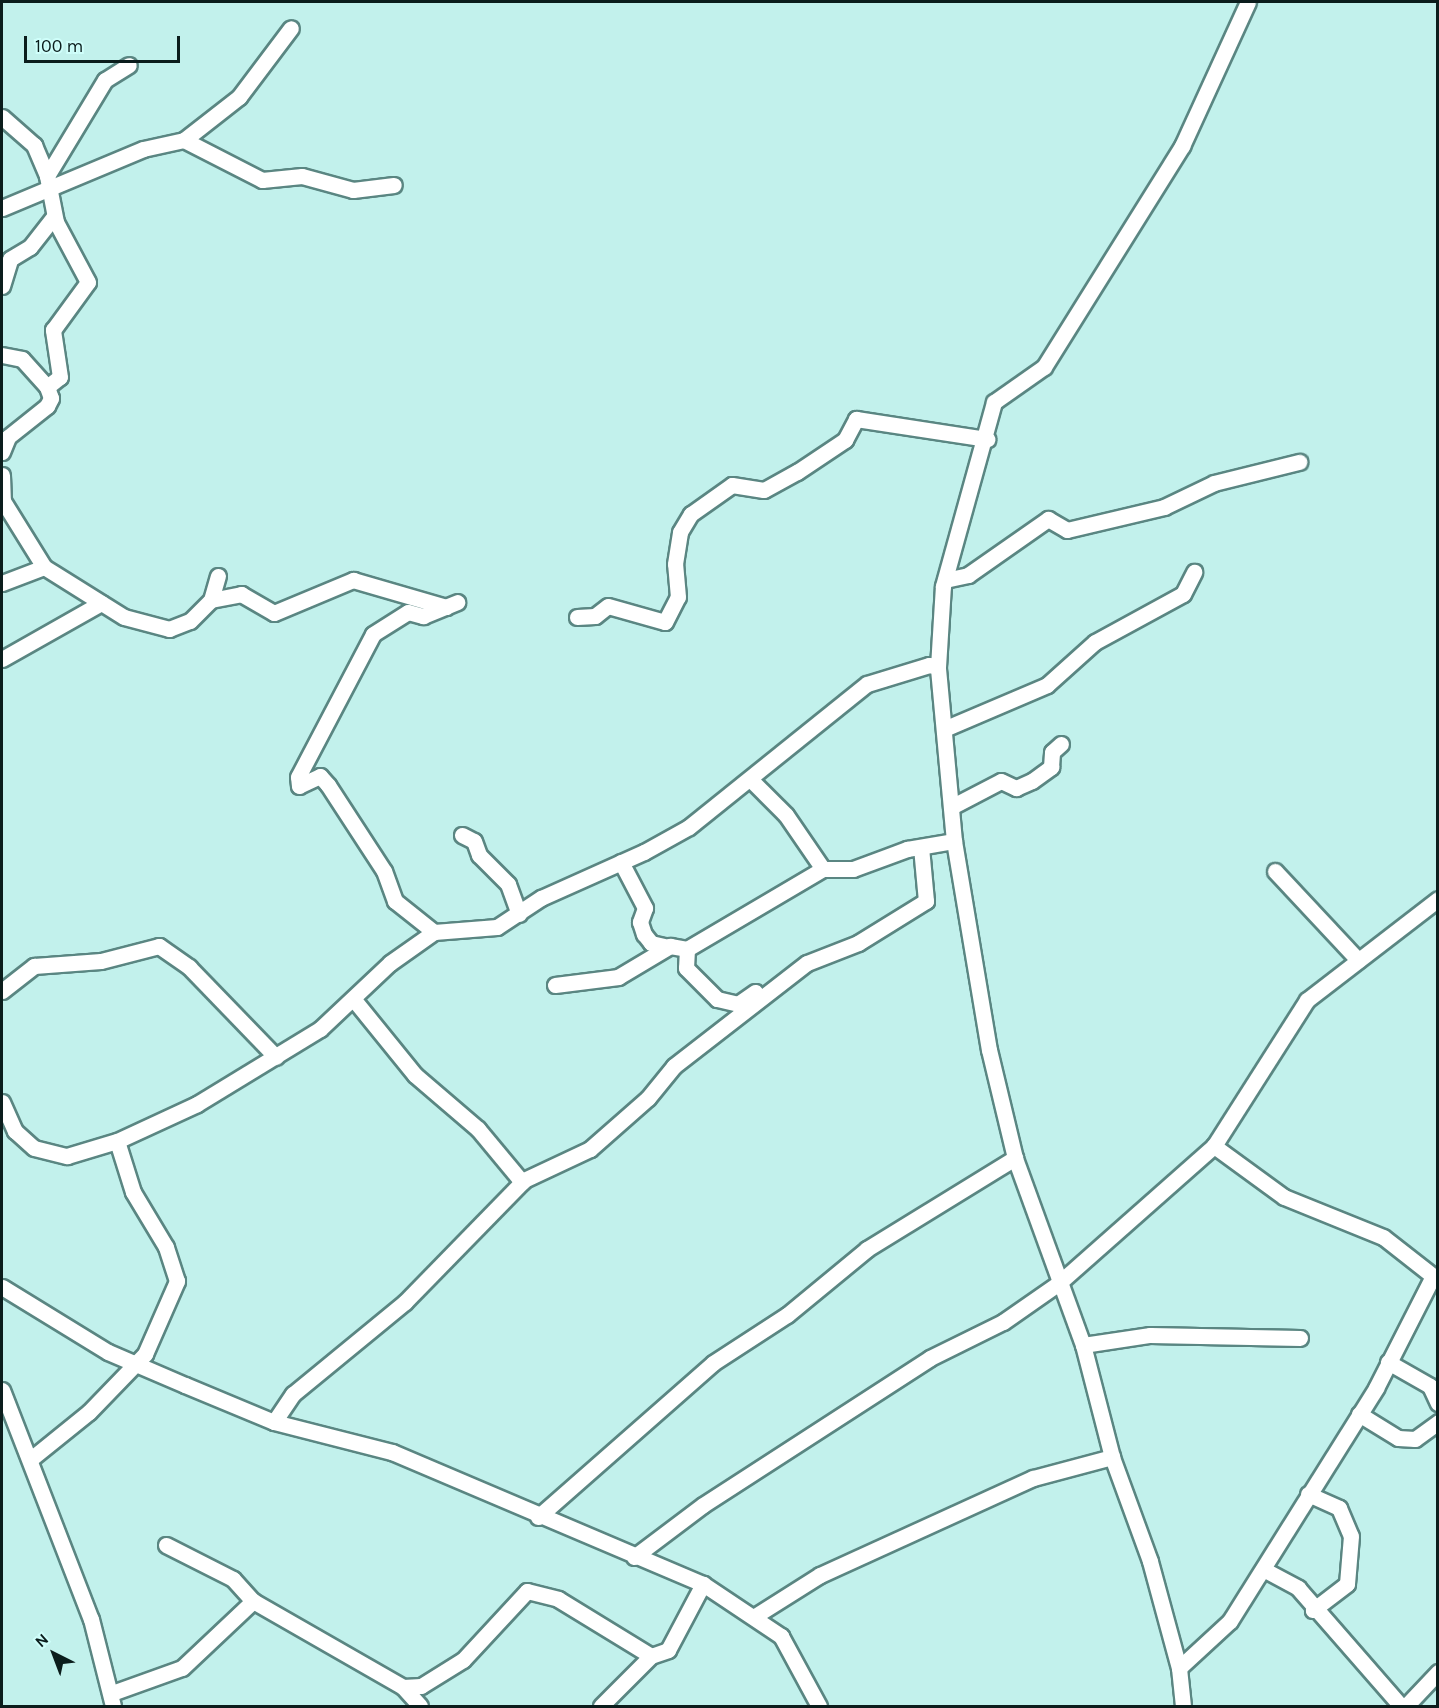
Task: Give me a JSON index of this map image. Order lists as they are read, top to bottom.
{
  "scale_bar": "100 m",
  "north": "top left"
}
